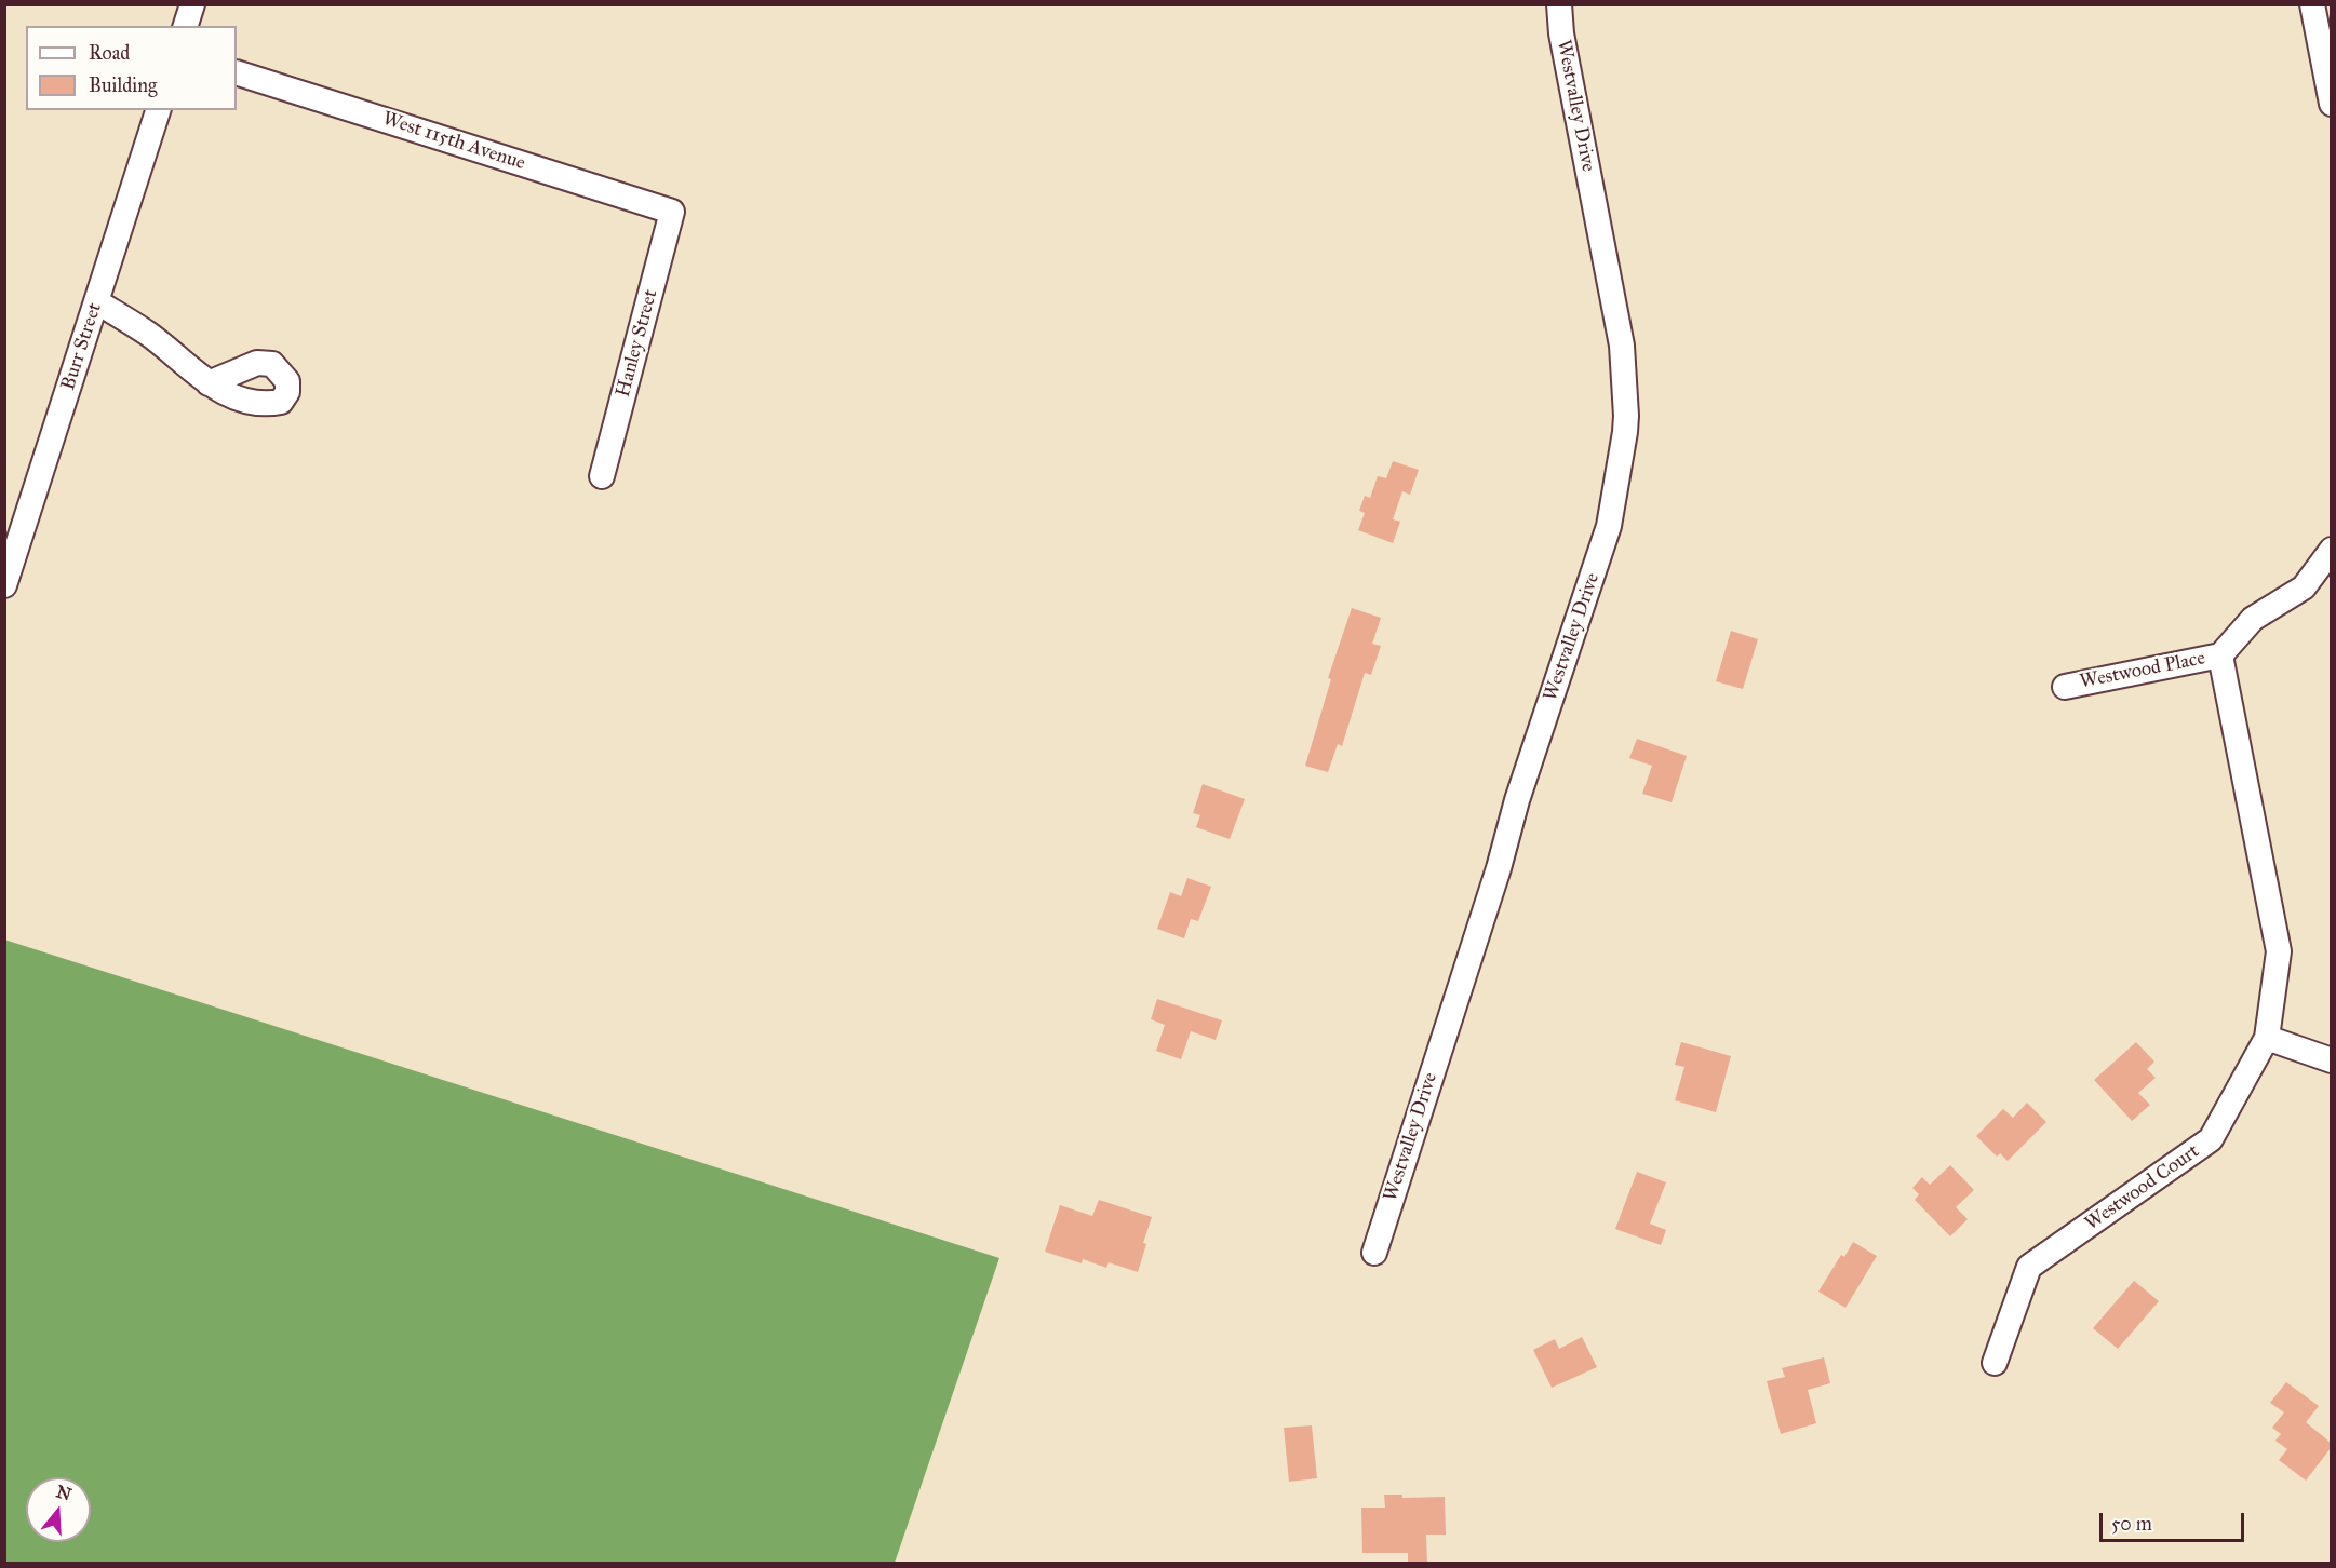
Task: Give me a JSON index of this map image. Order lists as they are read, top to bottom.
{
  "streets": {
    "street": [
      "Westvalley Drive",
      "West 115th Avenue",
      "Hanley Street",
      "Burr Street",
      "Westwood Place",
      "Westwood Court"
    ]
  },
  "crossings": [
    ["West 115th Avenue", "Hanley Street"],
    ["Westwood Place", "Westwood Court"]
  ],
  "legend": ["Road", "Building"],
  "scale_bar": "50 m",
  "north": "top"
}
